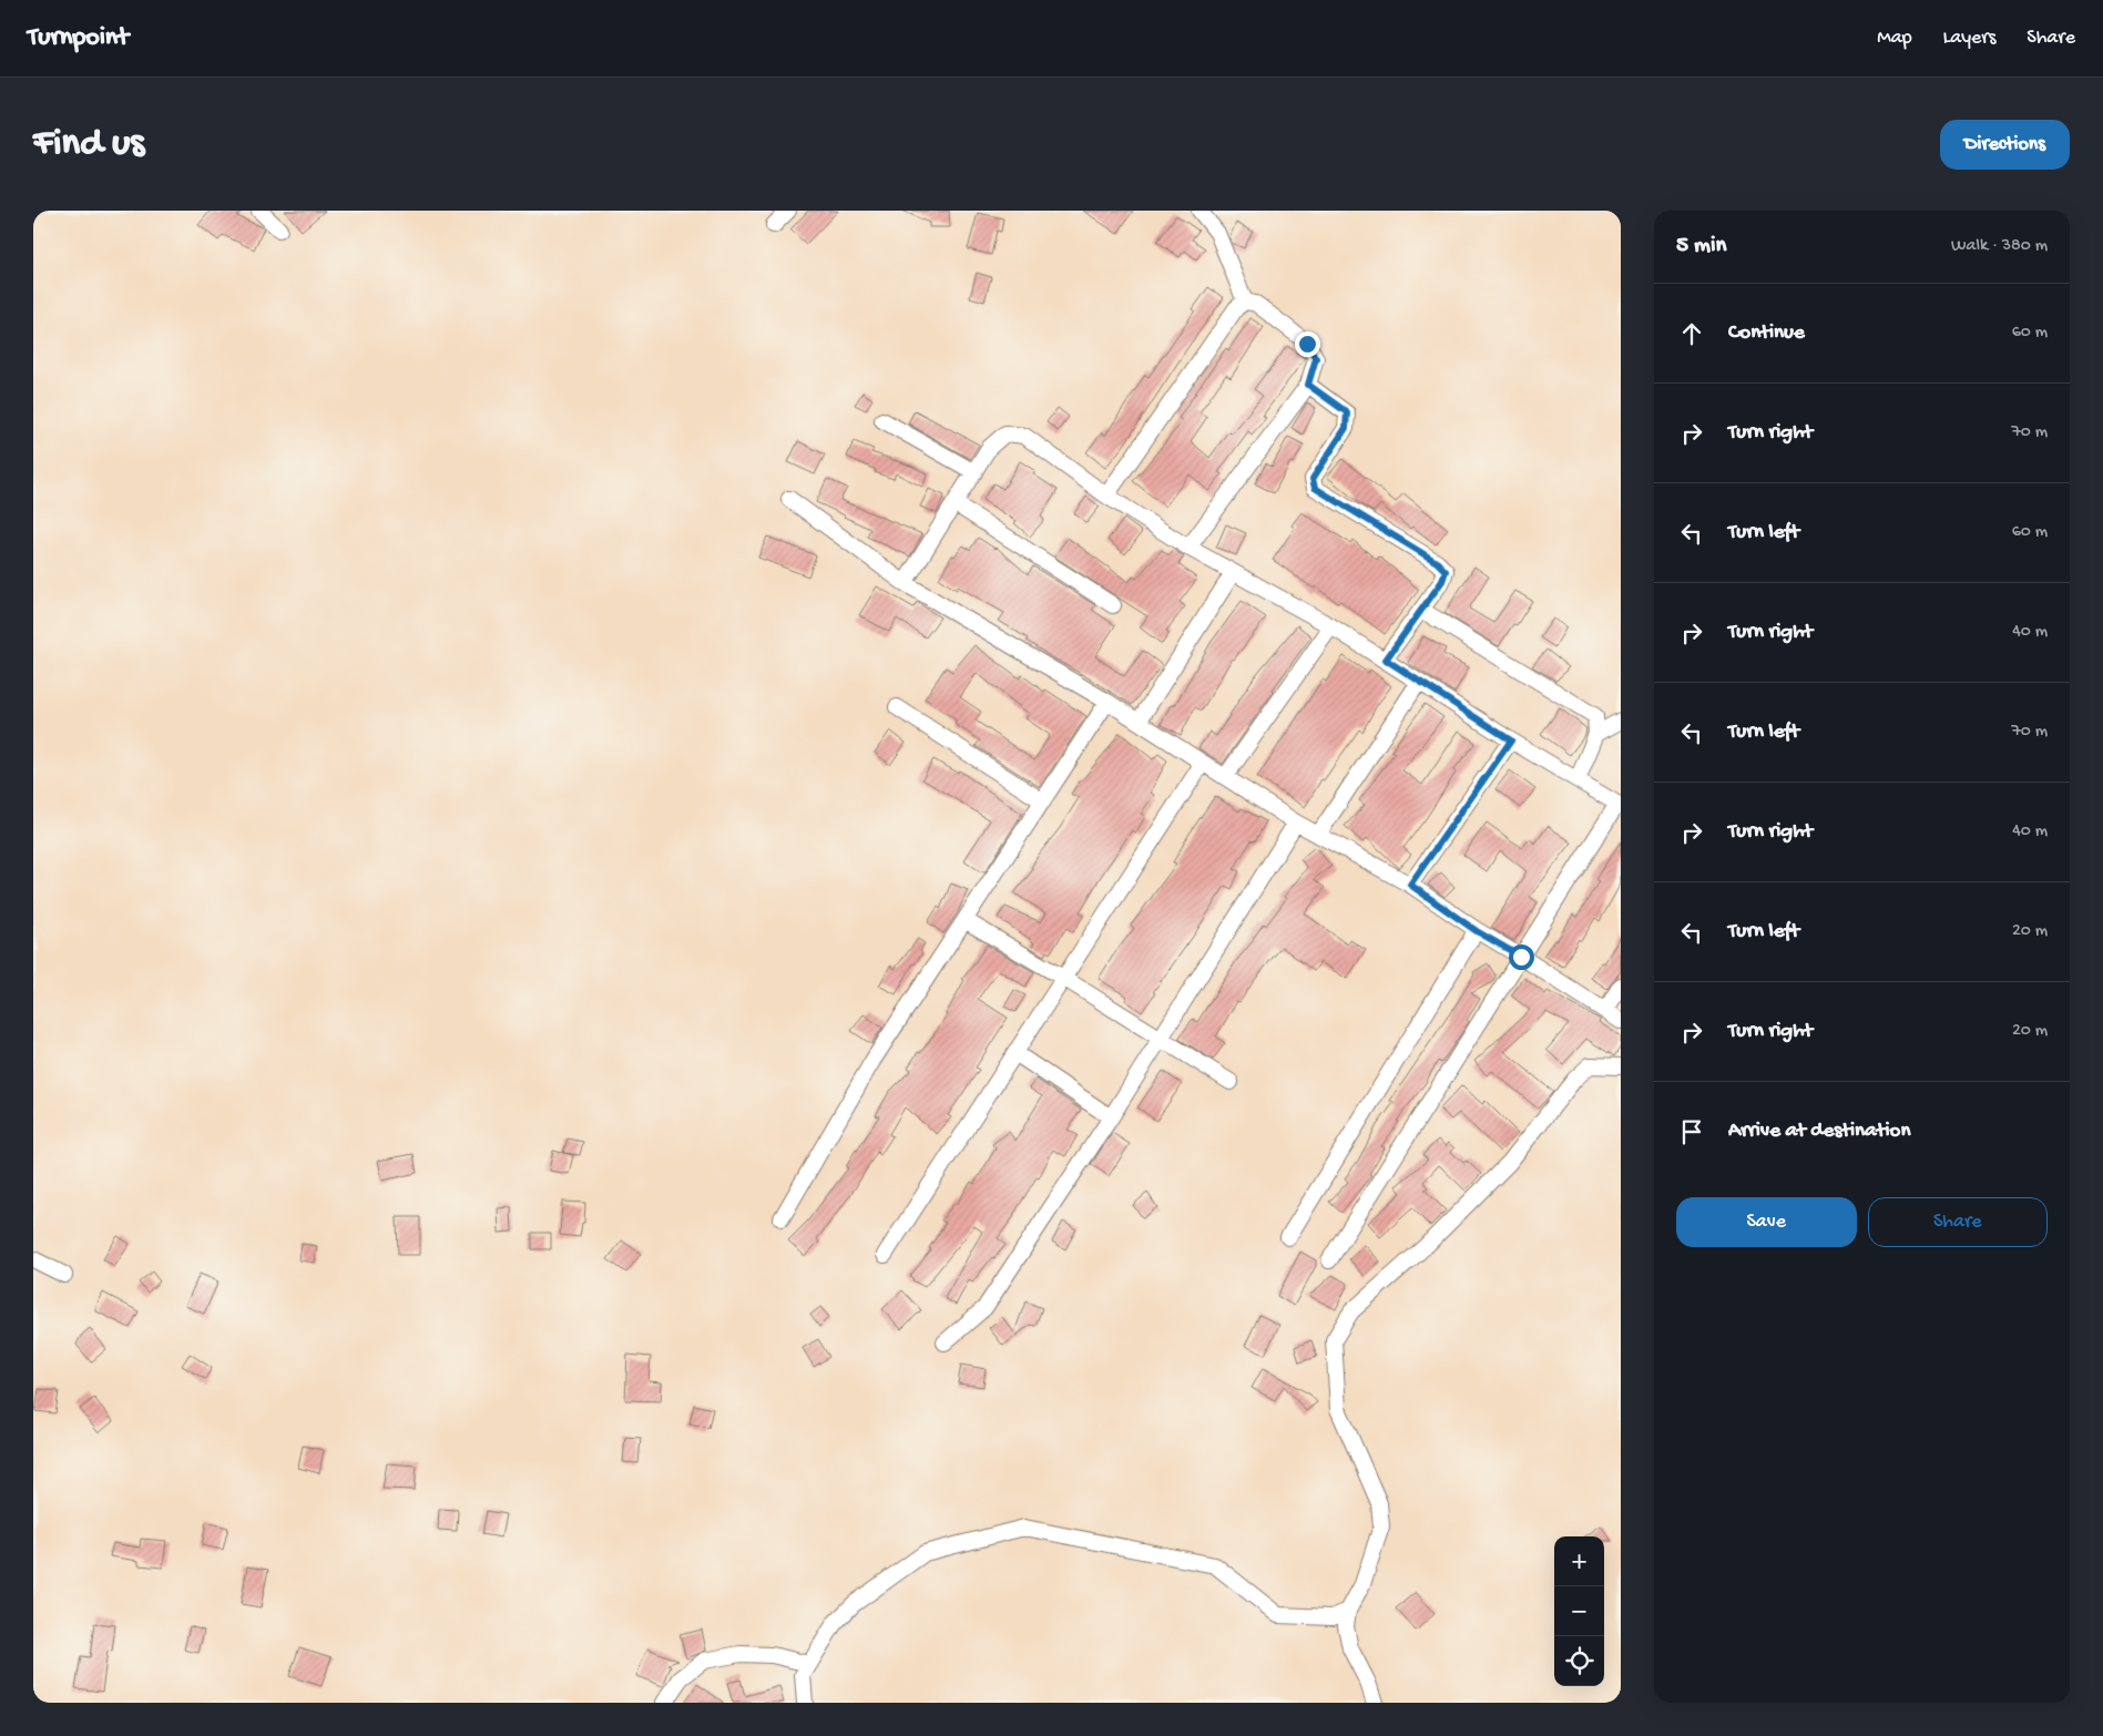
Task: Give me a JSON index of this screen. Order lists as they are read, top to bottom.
{
  "page": {
    "header": "Turnpoint",
    "nav": ["Map", "Layers", "Share"],
    "buttons": [
      "Directions",
      ["Save", "Share"]
    ],
    "title": "Find us",
    "heading": ["5 min", "Walk · 380 m"],
    "list": [
      ["Continue", "60 m"],
      ["Turn right", "70 m"],
      ["Turn left", "60 m"],
      ["Turn right", "40 m"],
      ["Turn left", "70 m"],
      ["Turn right", "40 m"],
      ["Turn left", "20 m"],
      ["Turn right", "20 m"],
      "Arrive at destination"
    ],
    "map_buttons": ["+", "−"]
  }
}
